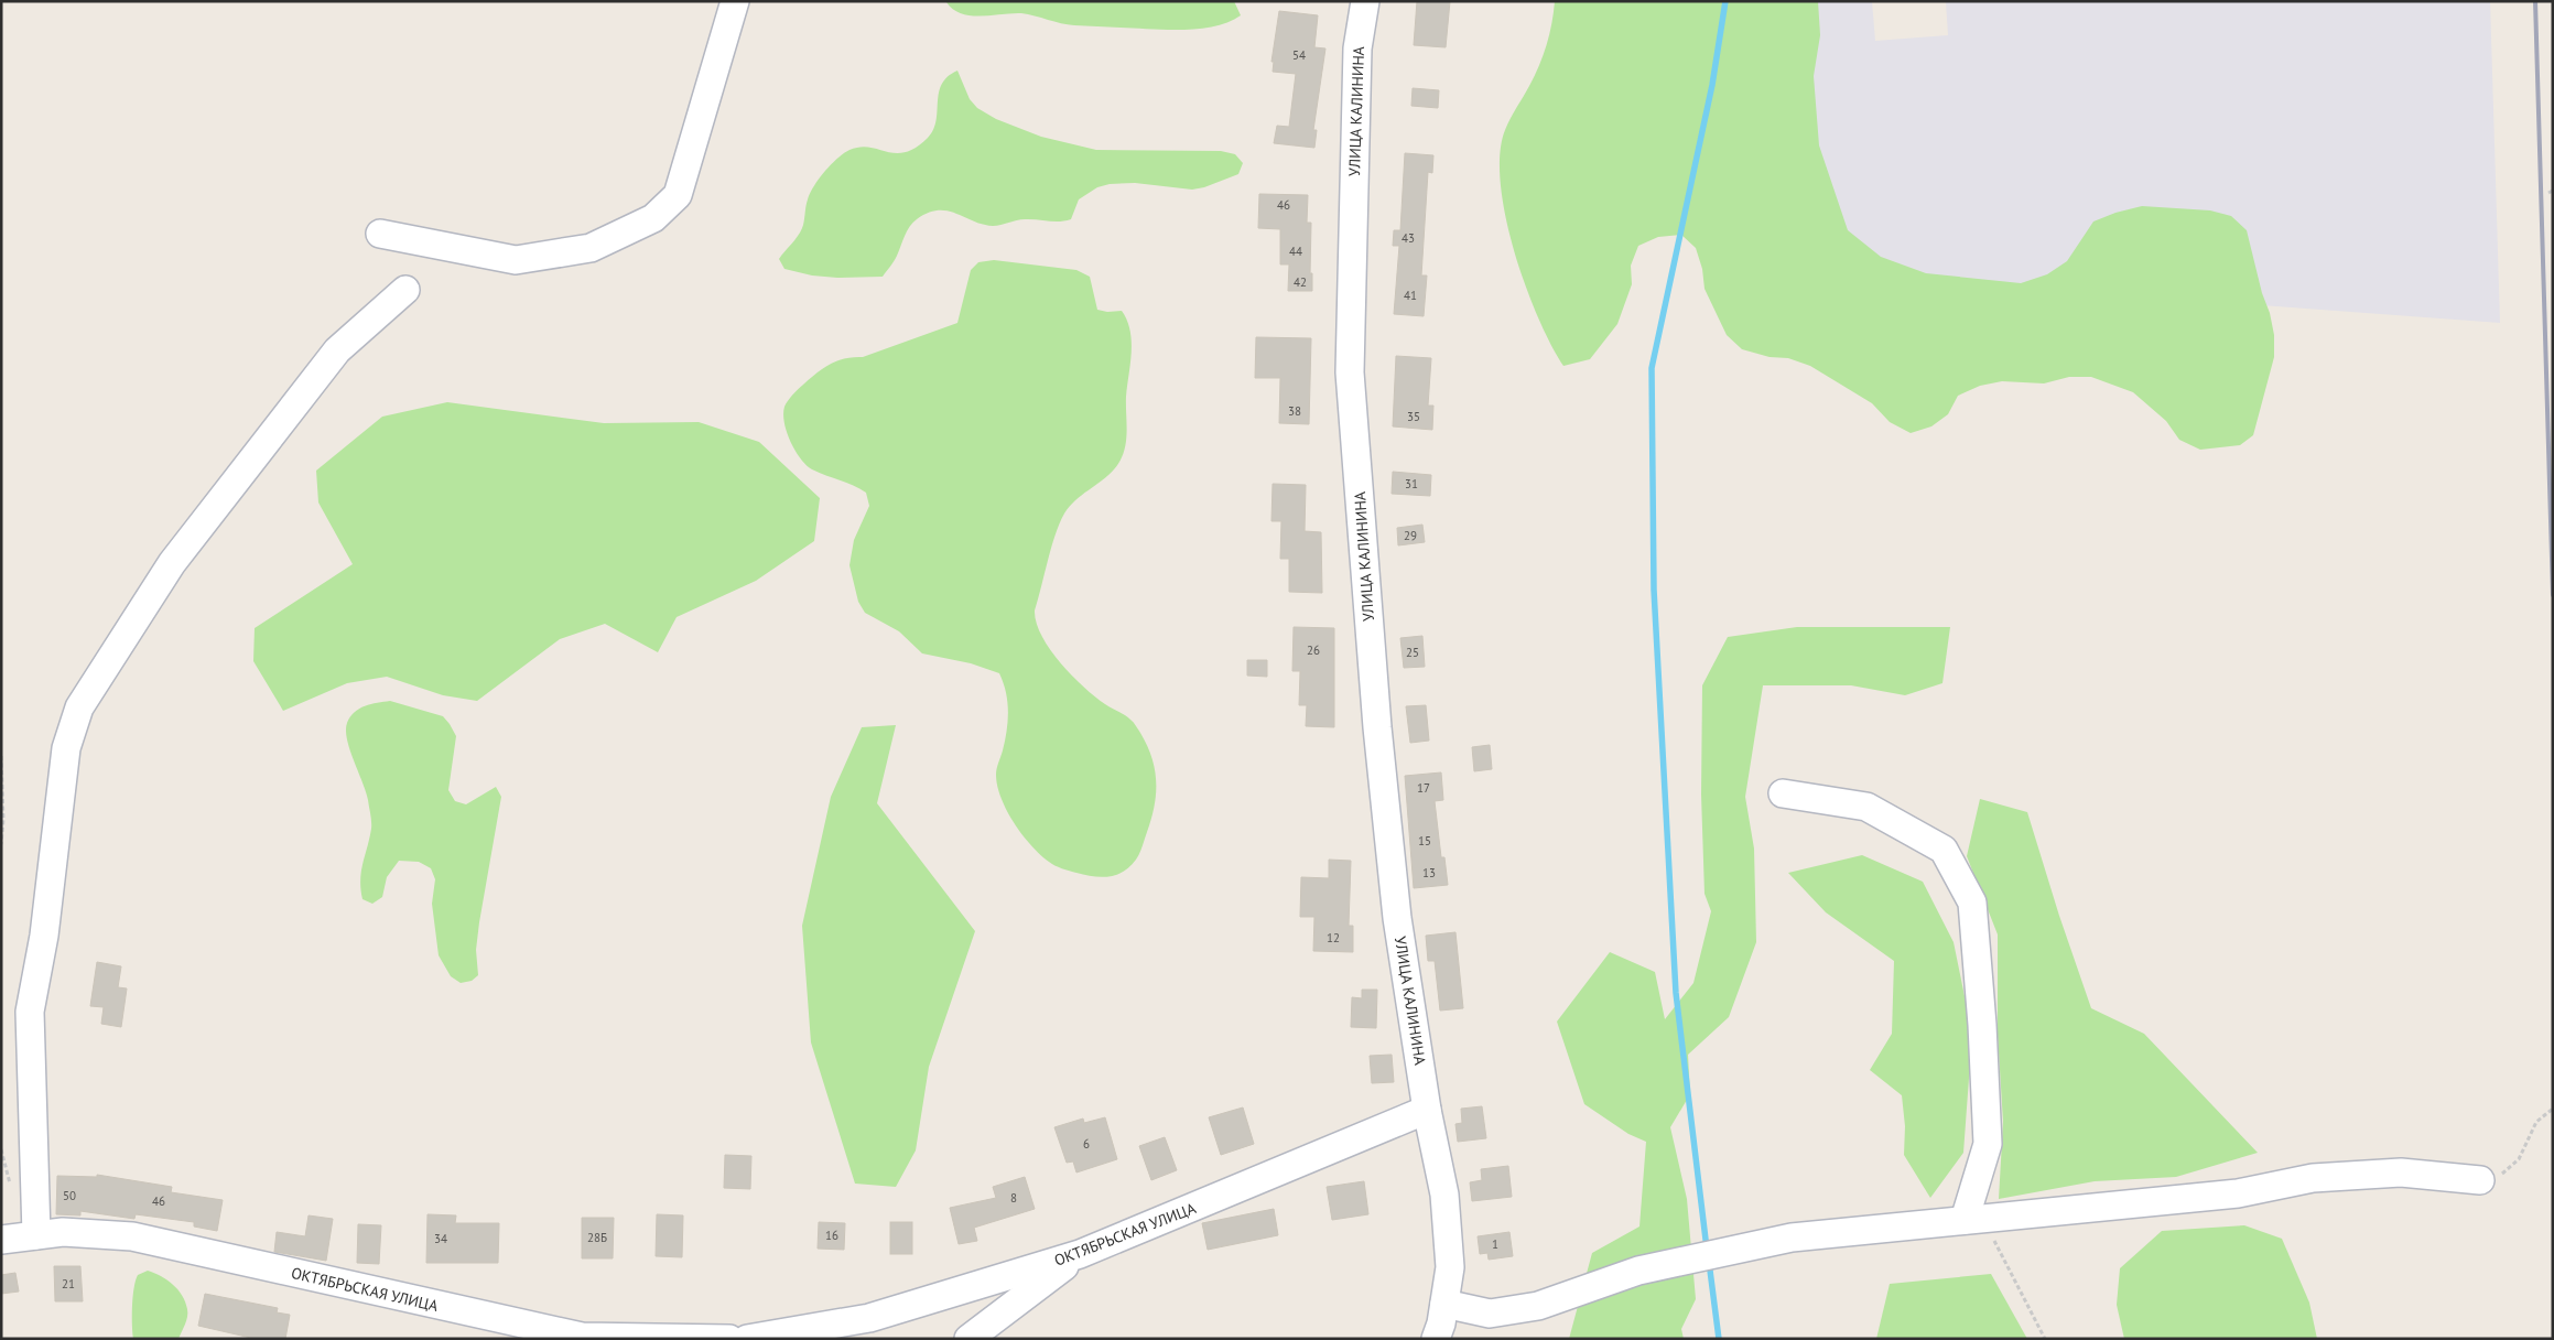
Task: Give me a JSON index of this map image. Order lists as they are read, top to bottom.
{
  "streets": {
    "street": ["УЛИЦА КАЛИНИНА", "ОКТЯБРЬСКАЯ УЛИЦА"]
  },
  "crossings": [
    ["УЛИЦА КАЛИНИНА", "ОКТЯБРЬСКАЯ УЛИЦА"]
  ],
  "house_numbers": [
    "54",
    "46",
    "43",
    "44",
    "42",
    "41",
    "38",
    "35",
    "31",
    "29",
    "26",
    "25",
    "17",
    "15",
    "13",
    "12",
    "6",
    "50",
    "8",
    "46",
    "16",
    "28Б",
    "34",
    "1",
    "21"
  ]
}
